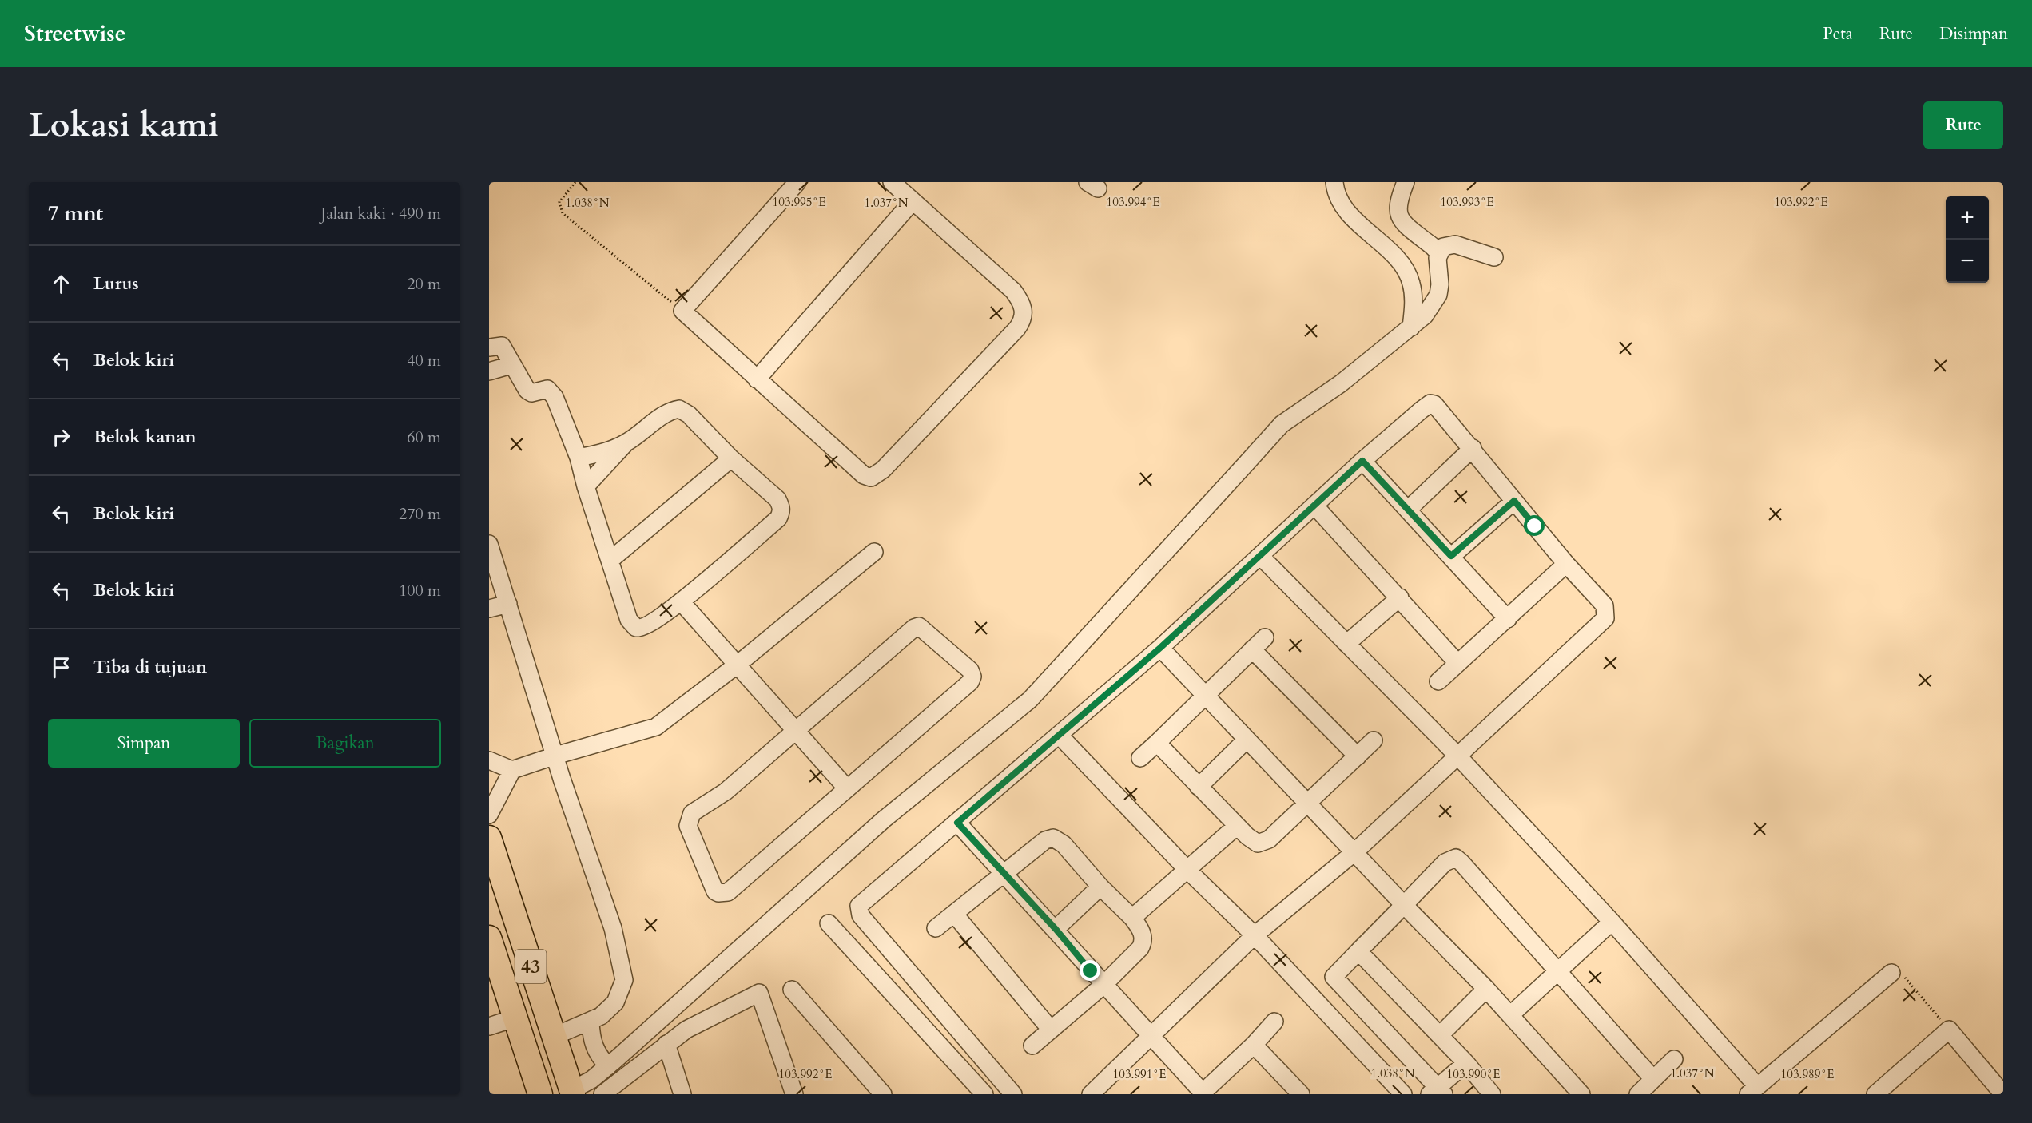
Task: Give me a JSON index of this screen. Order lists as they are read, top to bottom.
{
  "streets": {
    "highway": ["43"]
  },
  "page": {
    "header": "Streetwise",
    "nav": ["Peta", "Rute", "Disimpan"],
    "buttons": [
      "Rute",
      ["Simpan", "Bagikan"]
    ],
    "title": "Lokasi kami",
    "heading": ["7 mnt", "Jalan kaki · 490 m"],
    "map_buttons": ["+", "−"],
    "list": [
      ["Lurus", "20 m"],
      ["Belok kiri", "40 m"],
      ["Belok kanan", "60 m"],
      ["Belok kiri", "270 m"],
      ["Belok kiri", "100 m"],
      "Tiba di tujuan"
    ]
  },
  "coordinates": [
    "103.995°E",
    "103.994°E",
    "103.993°E",
    "103.992°E",
    "1.038°N",
    "1.037°N",
    "103.991°E",
    "103.990°E",
    "103.989°E"
  ]
}
